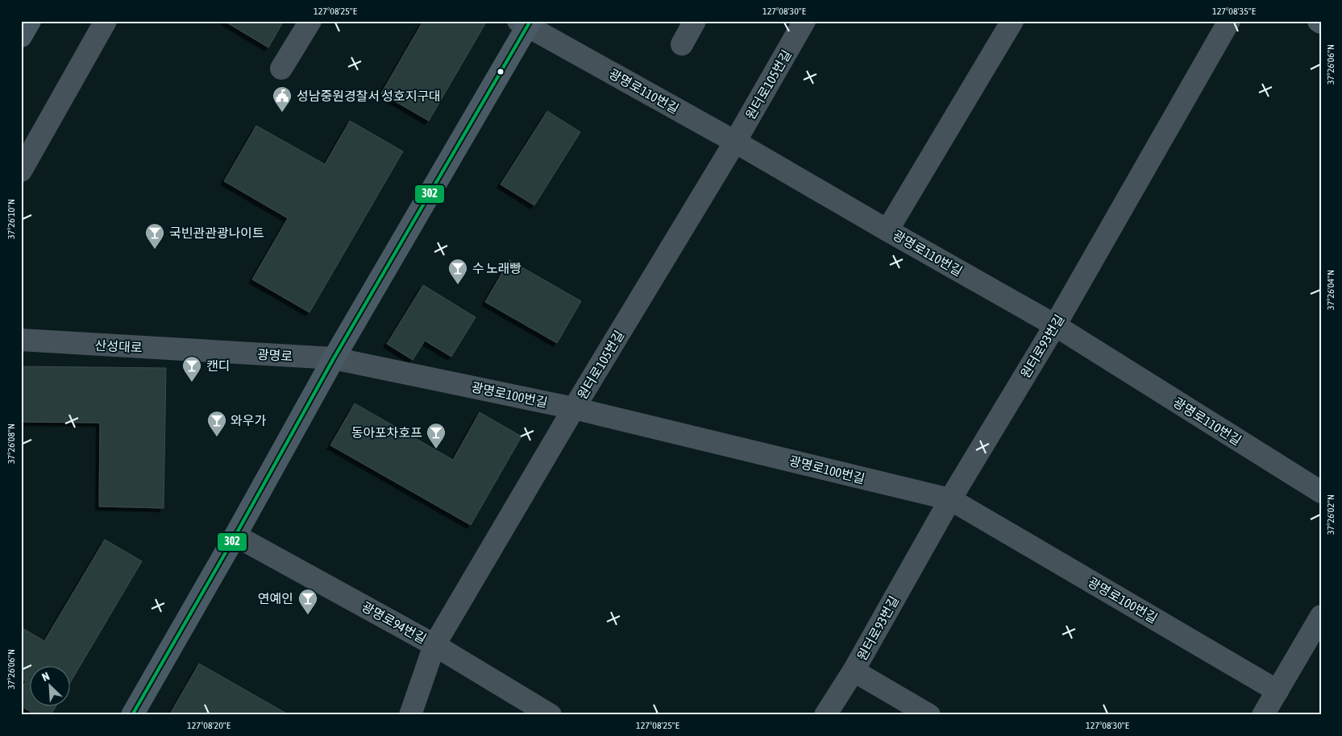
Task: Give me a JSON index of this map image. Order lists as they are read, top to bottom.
{
  "streets": {
    "street": [
      "원터로105번길",
      "광명로110번길",
      "산성대로",
      "원터로93번길",
      "광명로",
      "광명로100번길",
      "광명로94번길"
    ]
  },
  "crossings": [
    ["원터로105번길", "광명로110번길"],
    ["원터로105번길", "광명로100번길"],
    ["원터로105번길", "광명로94번길"],
    ["광명로110번길", "원터로93번길"],
    ["산성대로", "광명로"],
    ["원터로93번길", "광명로100번길"],
    ["광명로", "광명로100번길"]
  ],
  "places": {
    "public building": ["성남중원경찰서 성호지구대"],
    "bar": [
      "국빈관관광나이트",
      "수 노래빵",
      "캔디",
      "와우가",
      "동아포차호프",
      "연예인"
    ]
  },
  "lines": ["transit line 302"],
  "north": "top left",
  "coordinates": [
    "127°08'25\"E",
    "127°08'30\"E",
    "127°08'35\"E",
    "37°26'06\"N",
    "37°26'10\"N",
    "37°26'04\"N",
    "37°26'08\"N",
    "37°26'02\"N",
    "127°08'20\"E"
  ]
}
